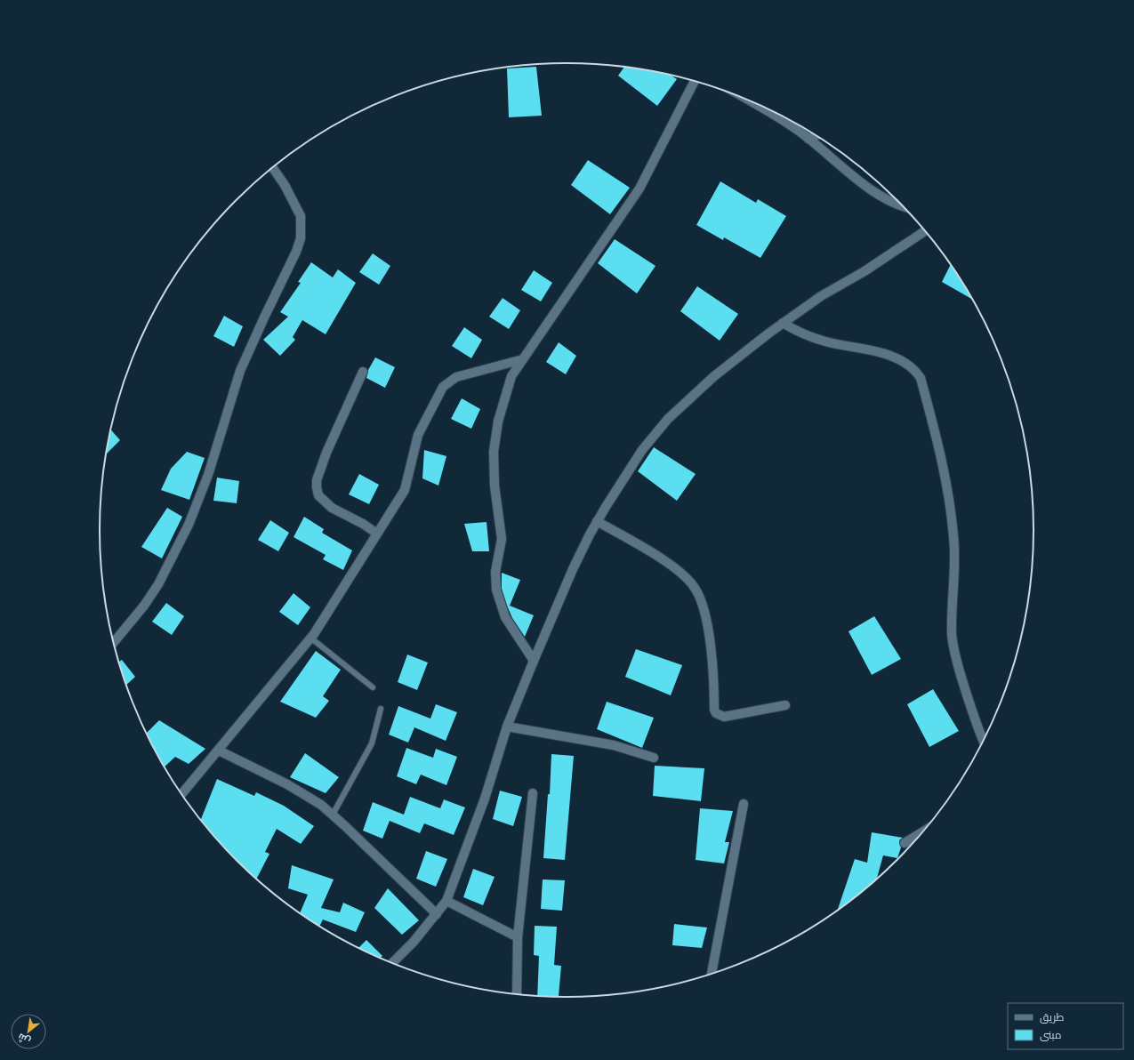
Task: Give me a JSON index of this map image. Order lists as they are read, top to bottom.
{
  "legend": ["طريق", "مبنى"],
  "north": "bottom left"
}
